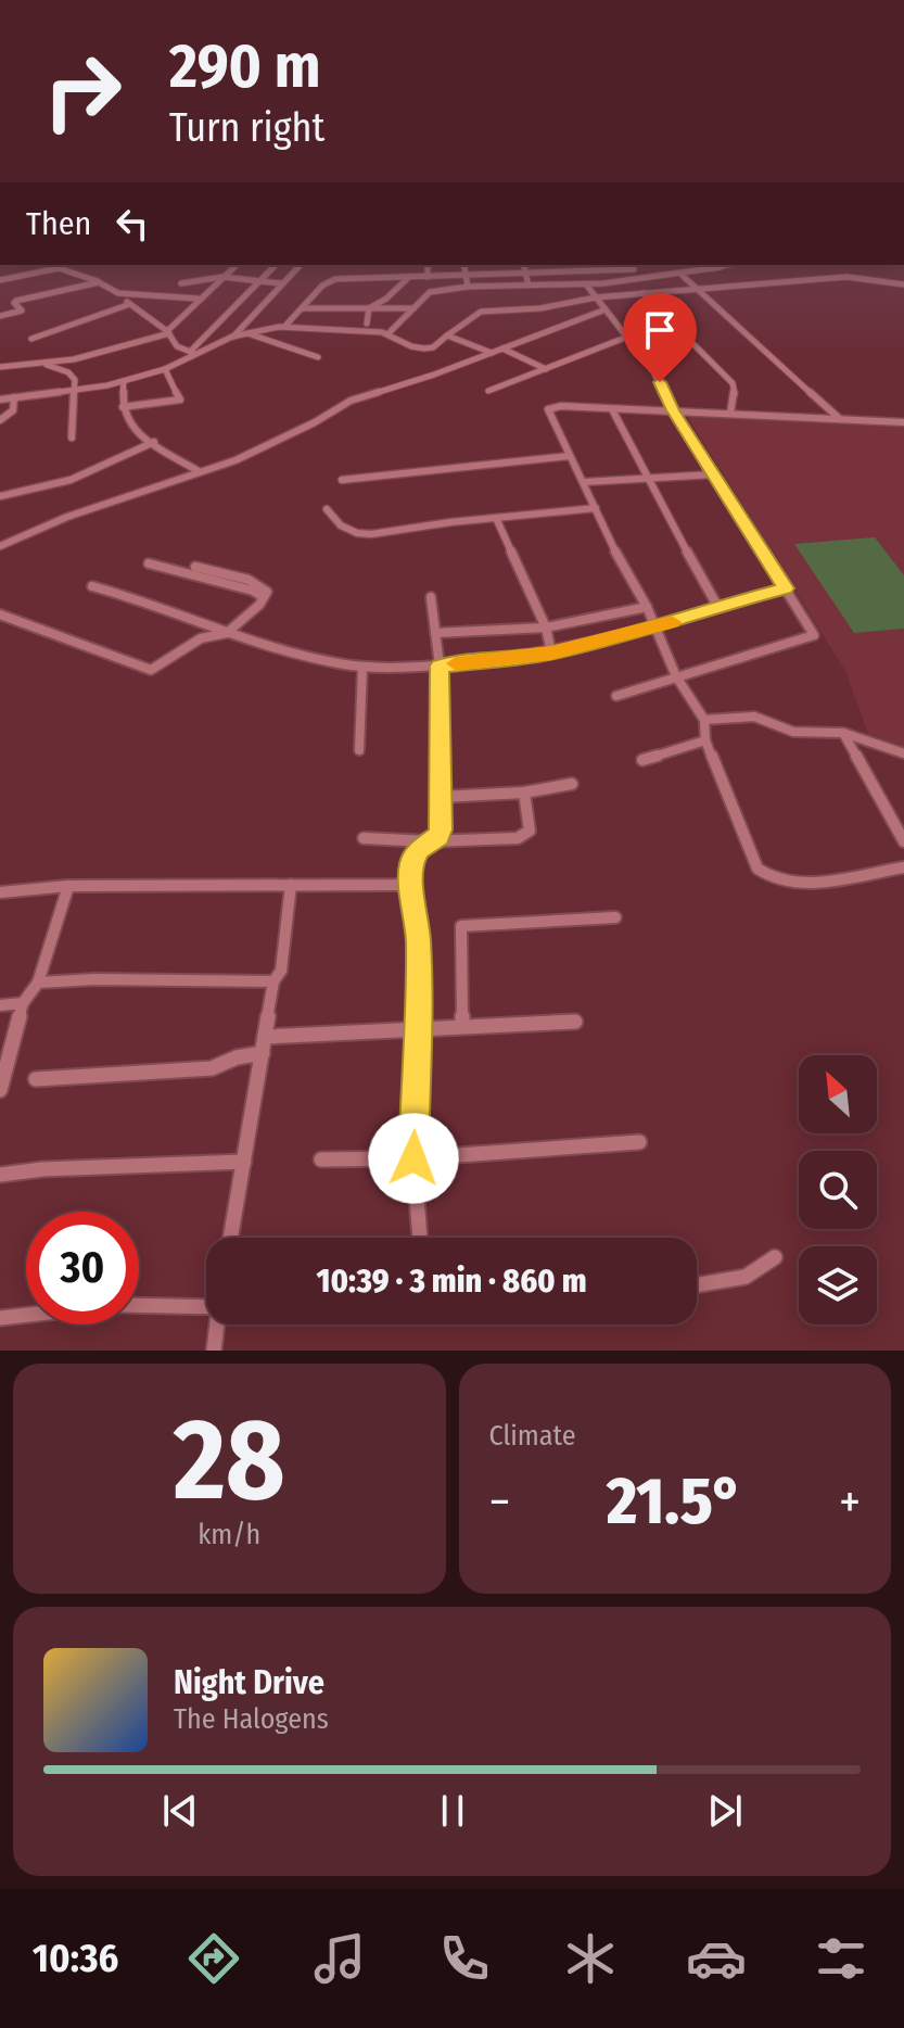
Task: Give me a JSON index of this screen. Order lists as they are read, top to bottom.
{
  "north": "top left",
  "page": {
    "turn": ["290 m", "Turn right"],
    "then": "Then",
    "limit": "30",
    "trip": "10:39 · 3 min · 860 m",
    "tile": [
      ["28", "km/h"],
      "Climate"
    ],
    "heat": ["−", "21.5°", "+"],
    "song": ["Night Drive", "The Halogens"],
    "tabs": "10:36"
  }
}
